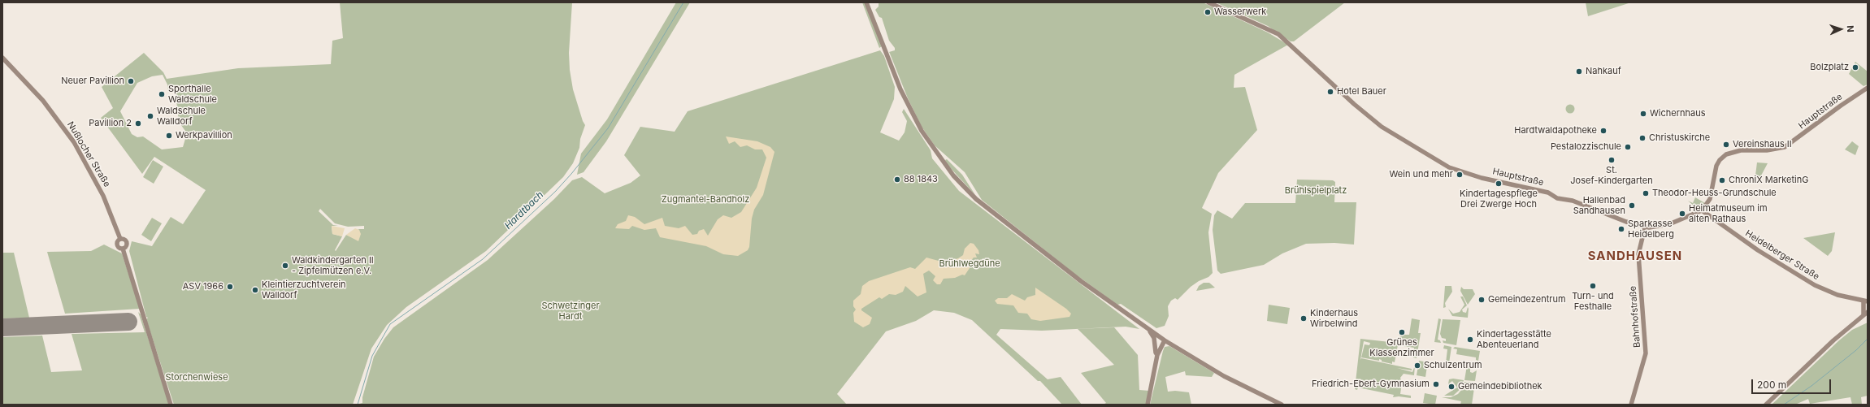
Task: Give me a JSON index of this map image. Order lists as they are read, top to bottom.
{
  "streets": {
    "street": [
      "Hauptstraße",
      "Nußlocher Straße",
      "Heidelberger Straße",
      "Bahnhofstraße"
    ]
  },
  "crossings": [
    ["Hauptstraße", "Heidelberger Straße"],
    ["Hauptstraße", "Bahnhofstraße"]
  ],
  "districts": ["SANDHAUSEN"],
  "water": ["Hardtbach"],
  "parks": [
    "Brühlspielplatz",
    "Zugmantel-Bandholz",
    "Brühlwegdüne",
    "Schwetzinger Hardt",
    "Storchenwiese"
  ],
  "places": [
    "Wasserwerk",
    "Bolzplatz",
    "Nahkauf",
    "Neuer Pavillion",
    "Hotel Bauer",
    "Sporthalle Waldschule",
    "Wichernhaus",
    "Waldschule Walldorf",
    "Pavillion 2",
    "Hardtwaldapotheke",
    "Werkpavillion",
    "Christuskirche",
    "Vereinshaus II",
    "Pestalozzischule",
    "St. Josef-Kindergarten",
    "Wein und mehr",
    "88 1843",
    "ChroniX MarketinG",
    "Kindertagespflege Drei Zwerge Hoch",
    "Theodor-Heuss-Grundschule",
    "Hallenbad Sandhausen",
    "Heimatmuseum im alten Rathaus",
    "Sparkasse Heidelberg",
    "Waldkindergarten II - Zipfelmützen e.V.",
    "Turn- und Festhalle",
    "ASV 1966",
    "Kleintierzuchtverein Walldorf",
    "Gemeindezentrum",
    "Kinderhaus Wirbelwind",
    "Grünes Klassenzimmer",
    "Kindertagesstätte Abenteuerland",
    "Schulzentrum",
    "Friedrich-Ebert-Gymnasium",
    "Gemeindebibliothek"
  ],
  "scale_bar": "200 m",
  "north": "right"
}
